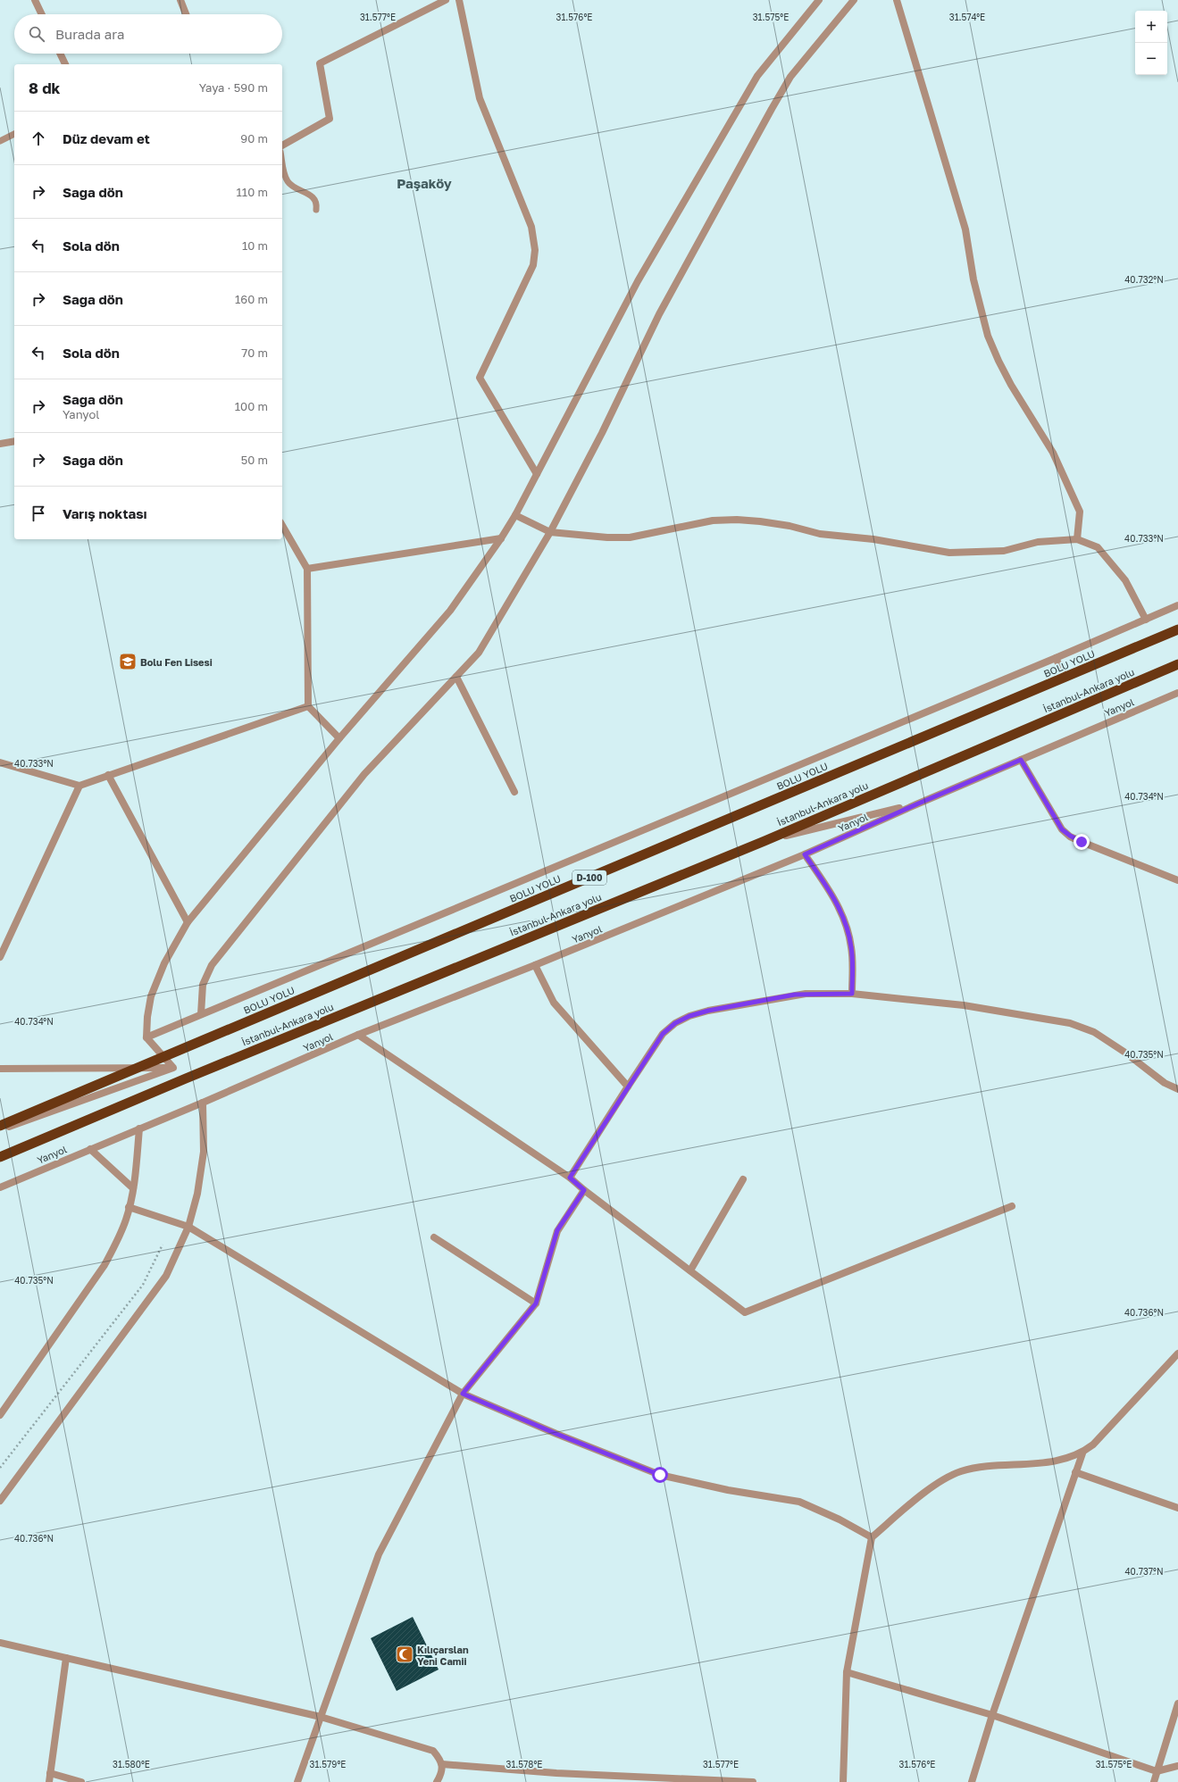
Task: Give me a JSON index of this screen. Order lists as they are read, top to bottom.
{
  "streets": {
    "highway": ["BOLU YOLU", "İstanbul-Ankara yolu", "D-100"],
    "street": ["Yanyol"]
  },
  "districts": ["Paşaköy"],
  "places": {
    "school or university": ["Bolu Fen Lisesi"],
    "mosque": ["Kılıçarslan Yeni Camii"]
  },
  "page": {
    "map_buttons": ["+", "−"],
    "search": "Burada ara",
    "heading": ["8 dk", "Yaya · 590 m"],
    "list": [
      ["Düz devam et", "90 m"],
      ["Sağa dön", "110 m"],
      ["Sola dön", "10 m"],
      ["Sağa dön", "160 m"],
      ["Sola dön", "70 m"],
      ["Sağa dön", "Yanyol", "100 m"],
      ["Sağa dön", "50 m"],
      "Varış noktası"
    ]
  },
  "coordinates": [
    "31.577°E",
    "31.576°E",
    "31.575°E",
    "31.574°E",
    "40.732°N",
    "40.733°N",
    "40.734°N",
    "40.735°N",
    "40.736°N",
    "40.737°N",
    "31.580°E",
    "31.579°E",
    "31.578°E"
  ]
}
